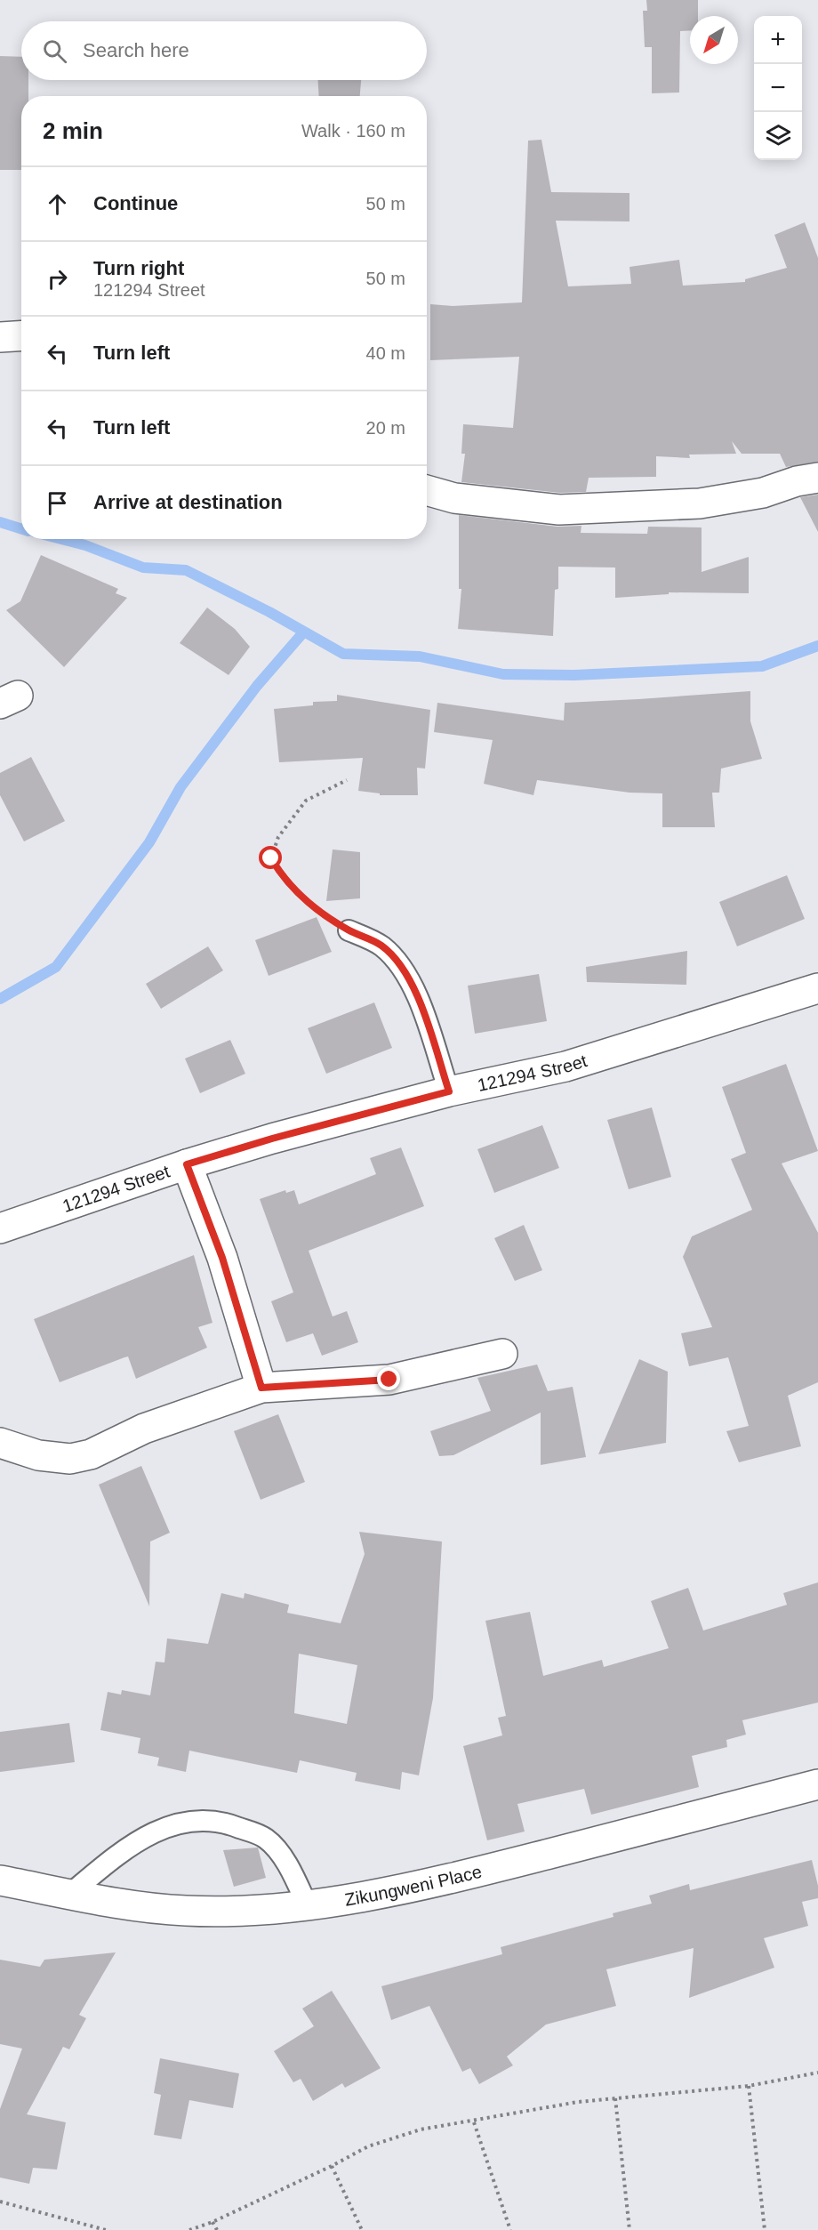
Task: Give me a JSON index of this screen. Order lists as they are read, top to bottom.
{
  "streets": {
    "street": ["121294 Street", "Zikungweni Place"]
  },
  "north": "bottom left",
  "page": {
    "map_buttons": ["+", "−"],
    "search": "Search here",
    "heading": ["2 min", "Walk · 160 m"],
    "list": [
      ["Continue", "50 m"],
      ["Turn right", "121294 Street", "50 m"],
      ["Turn left", "40 m"],
      ["Turn left", "20 m"],
      "Arrive at destination"
    ]
  }
}
